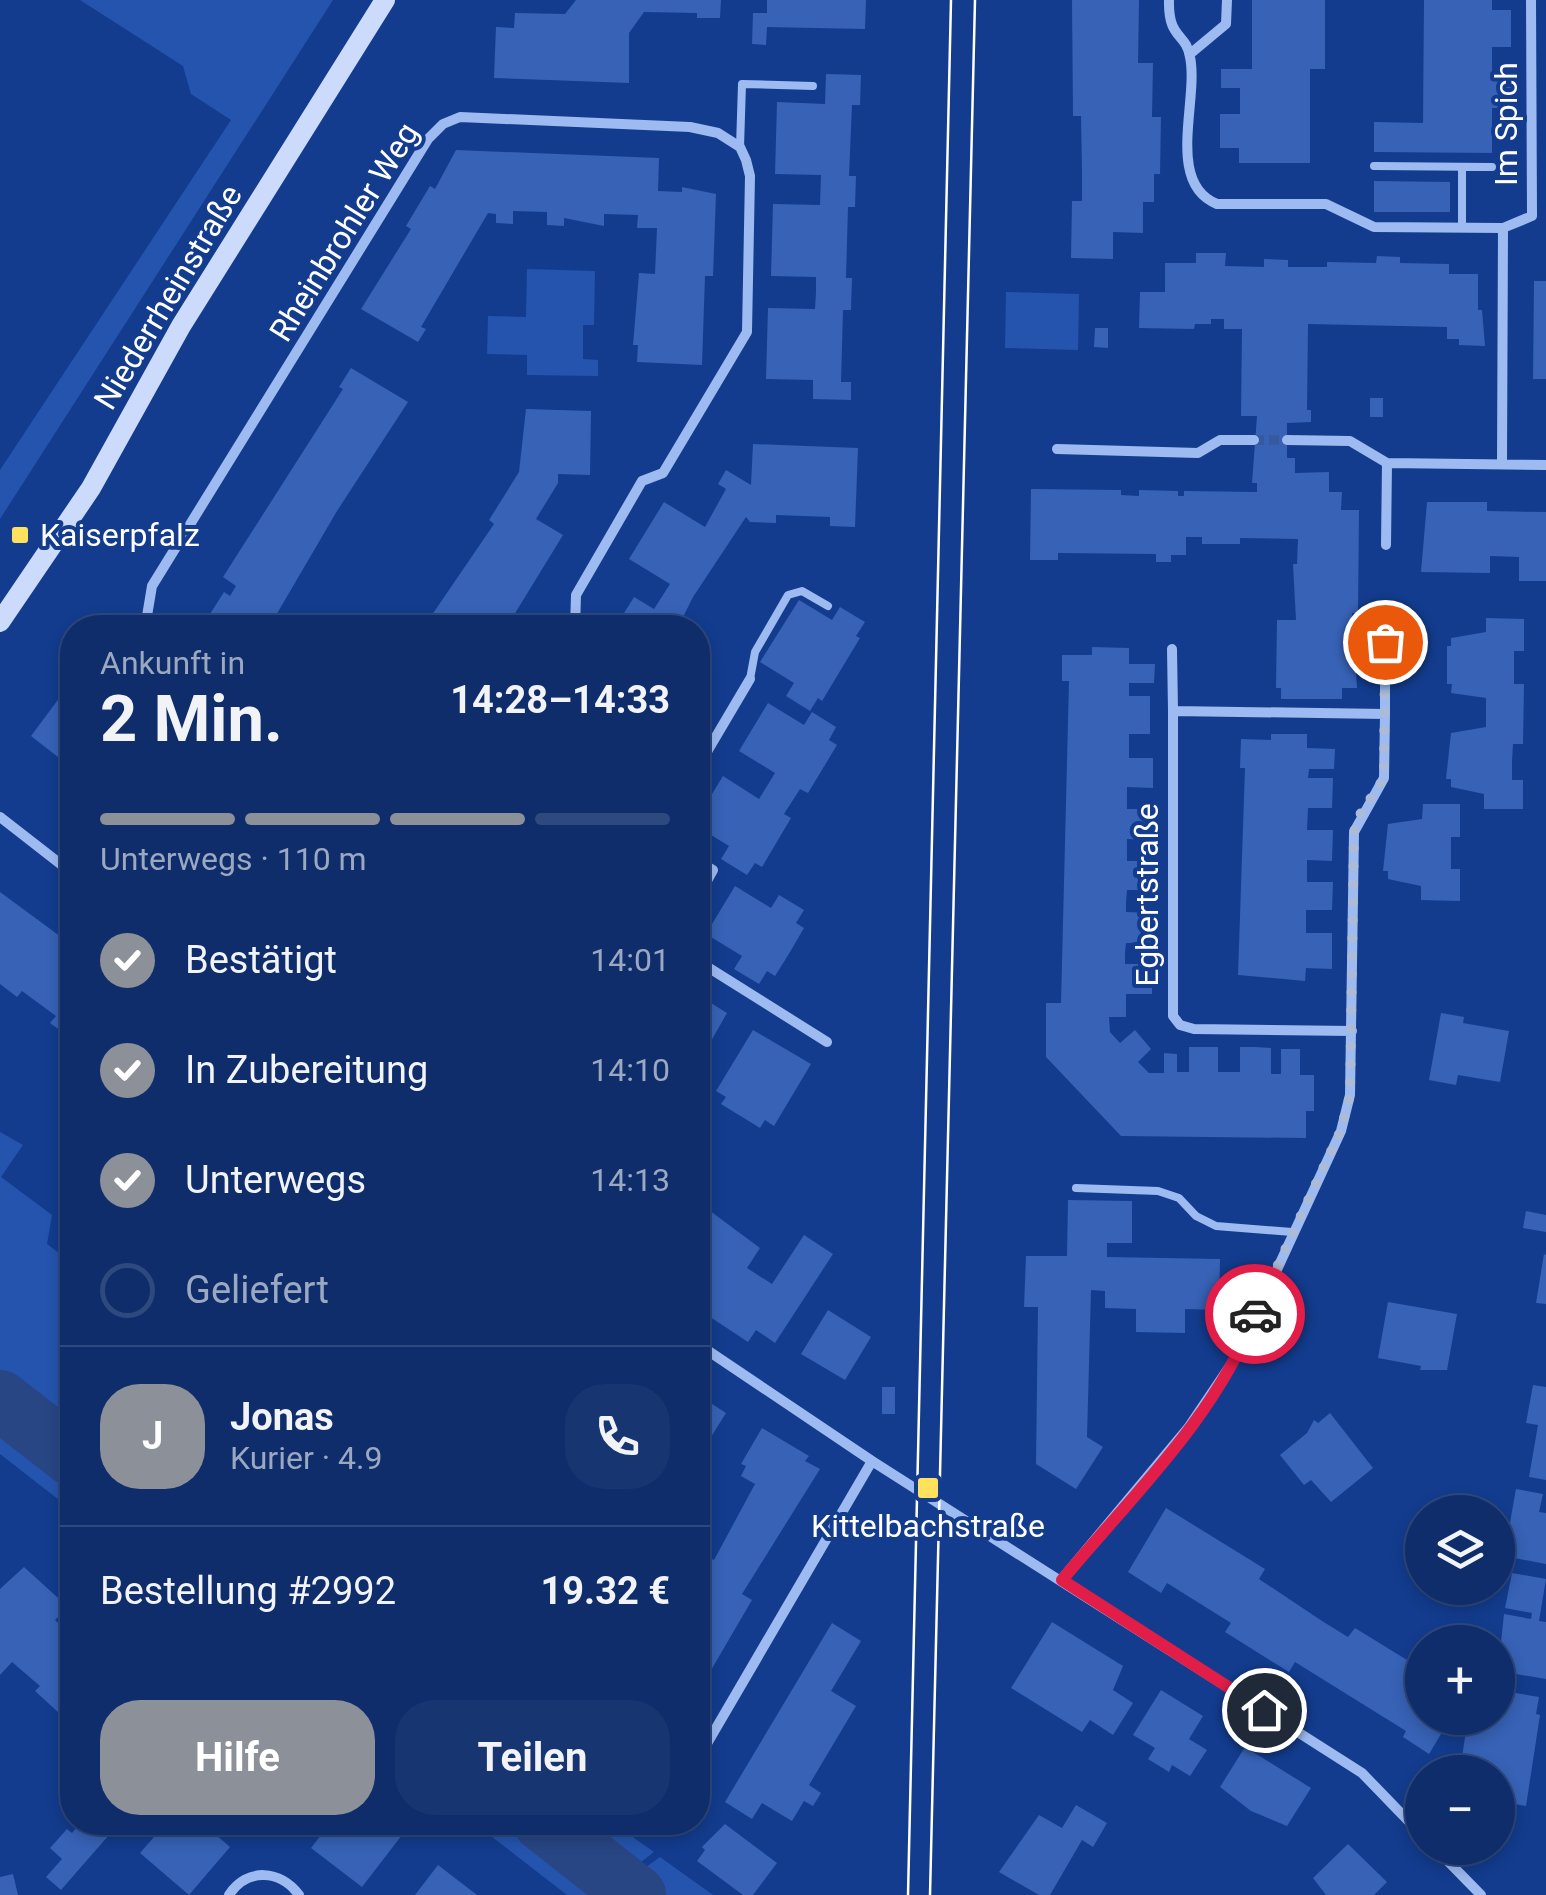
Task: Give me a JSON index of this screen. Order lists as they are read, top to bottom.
{
  "streets": {
    "main road": ["Niederrheinstraße"],
    "street": ["Im Spich", "Rheinbrohler Weg", "Egbertstraße"]
  },
  "places": {
    "transit": ["Kaiserpfalz", "Kittelbachstraße"]
  },
  "page": {
    "heading": ["2 Min.", "Ankunft in", "14:28–14:33"],
    "panel": [
      "Jonas",
      "Kurier · 4.9",
      "Bestellung #2992",
      "19.32 €"
    ],
    "bar": "Unterwegs · 110 m",
    "list": [
      ["Bestätigt", "14:01"],
      ["In Zubereitung", "14:10"],
      ["Unterwegs", "14:13"],
      "Geliefert"
    ],
    "round": "J",
    "map_buttons": ["+", "−"],
    "buttons": ["Hilfe", "Teilen"]
  }
}
